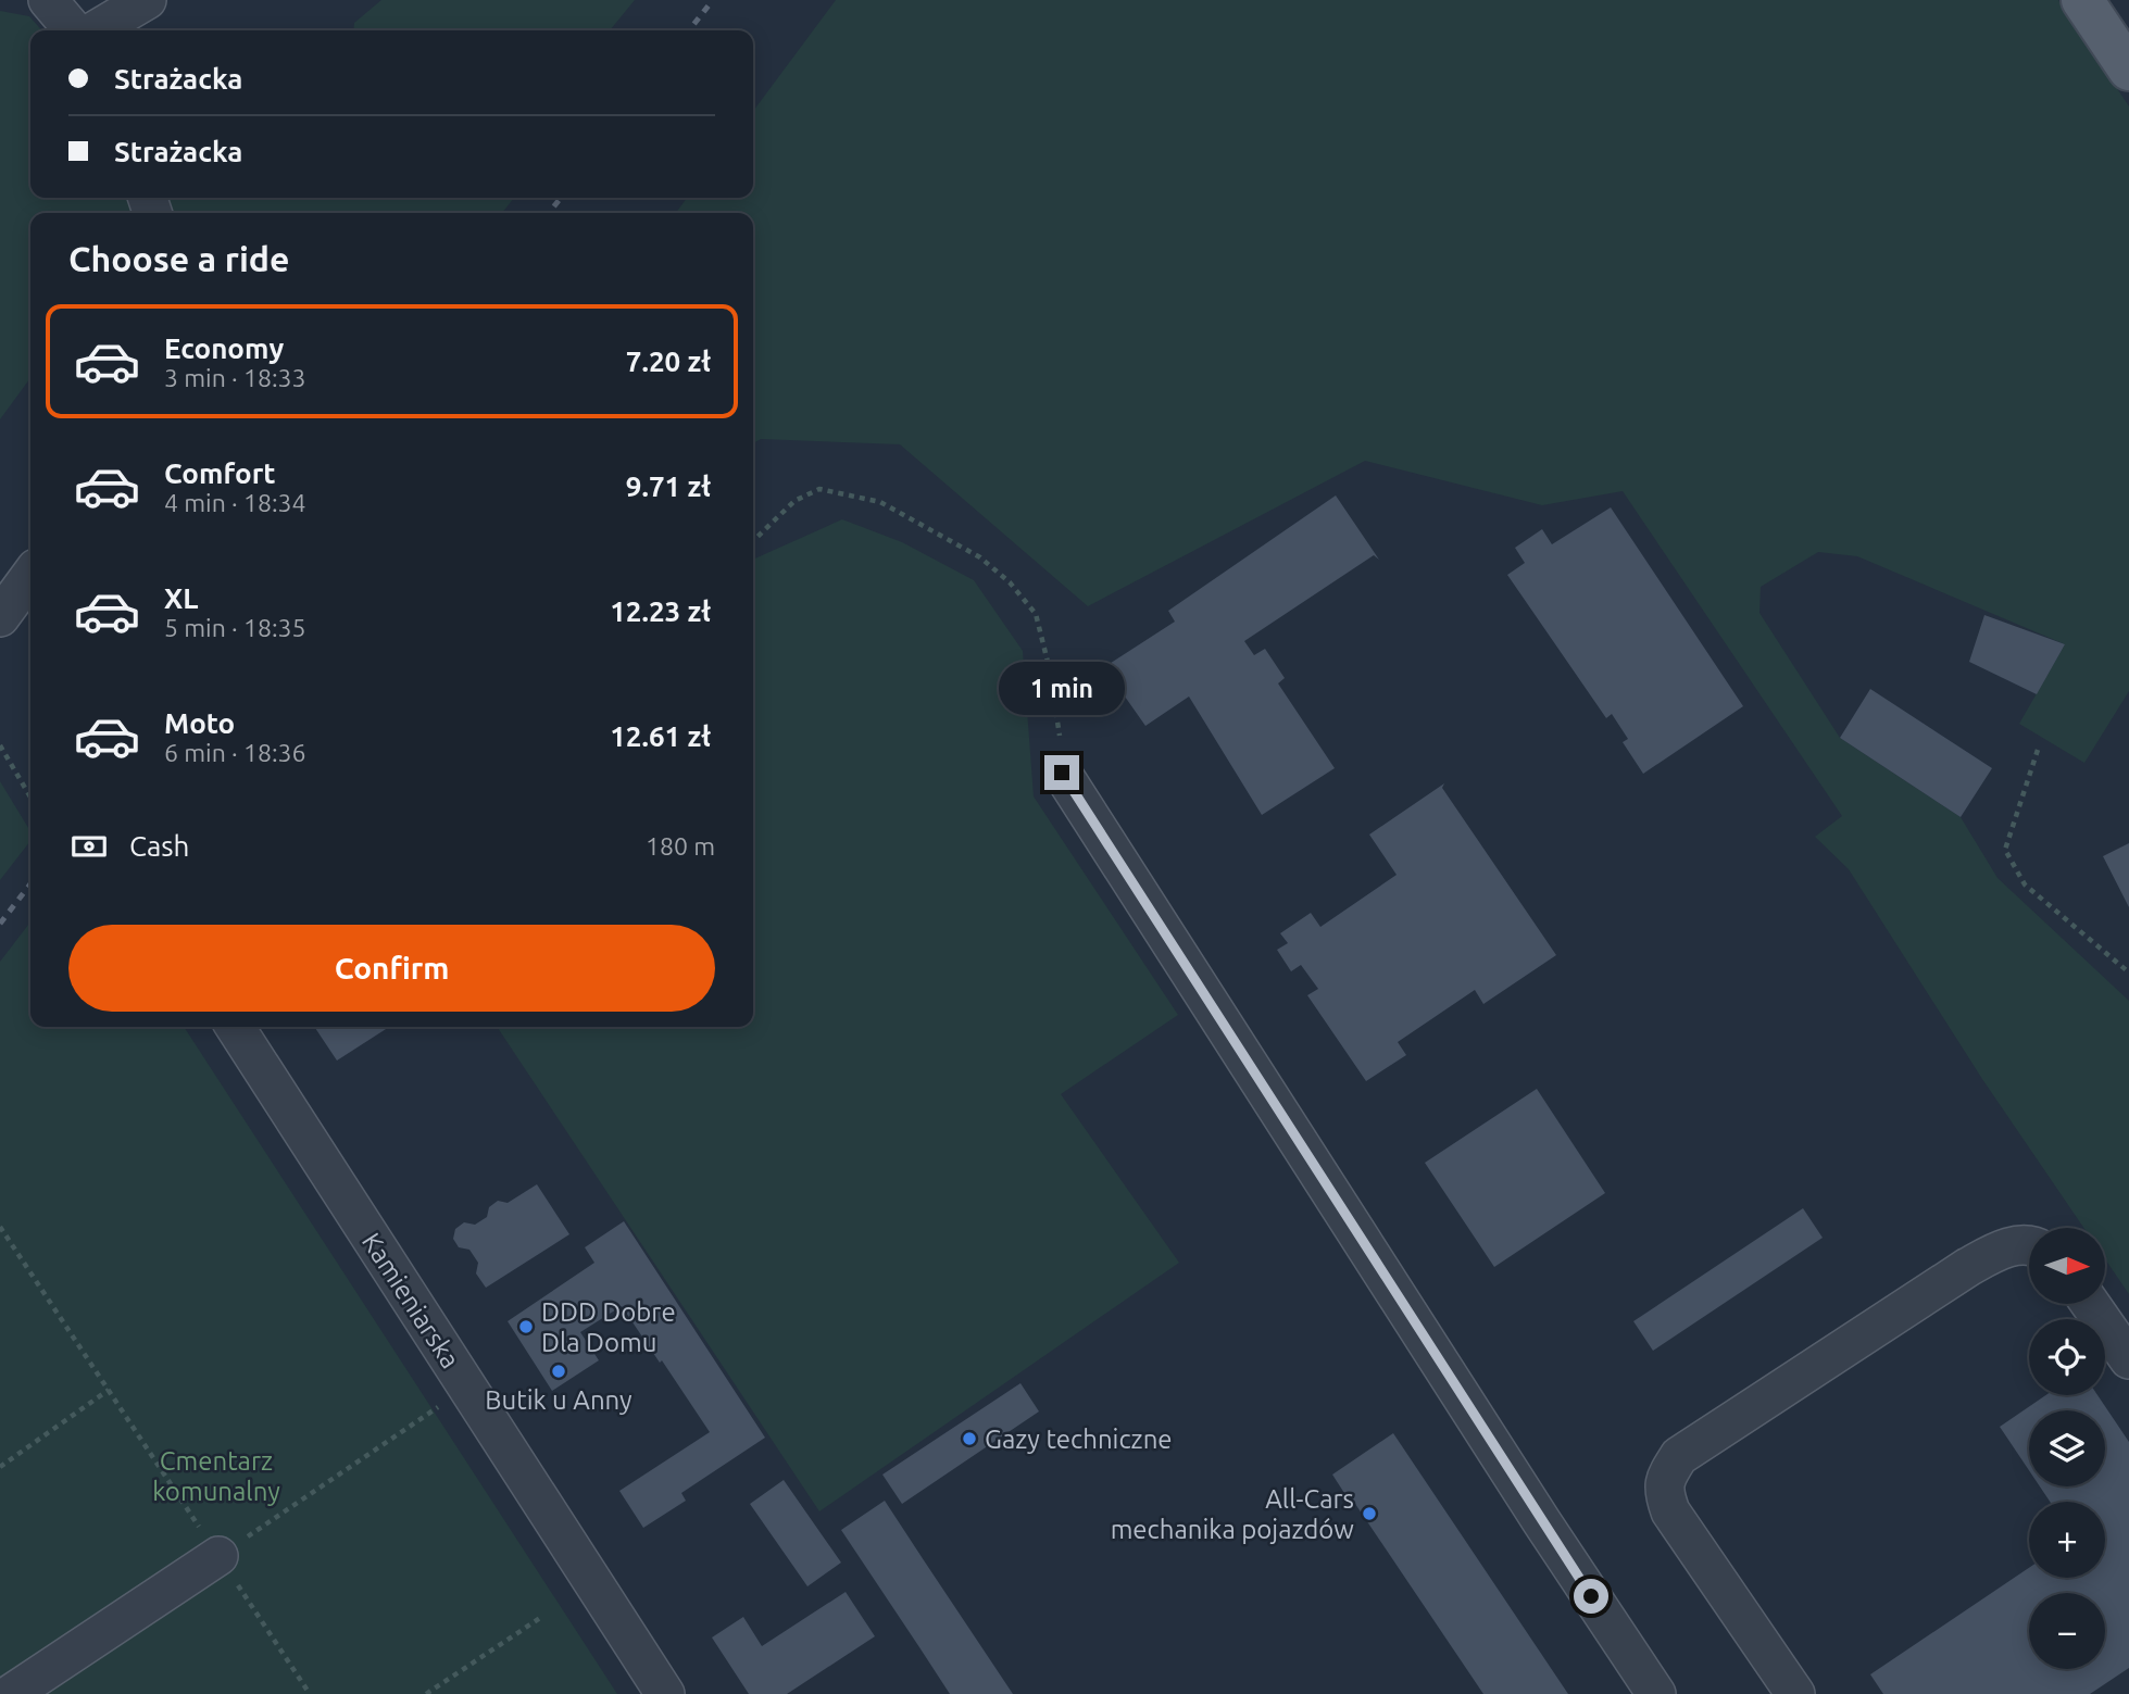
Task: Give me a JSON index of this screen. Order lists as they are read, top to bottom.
{
  "streets": {
    "street": ["Kamieniarska"]
  },
  "parks": ["Cmentarz komunalny"],
  "places": [
    "DDD Dobre Dla Domu",
    "Butik u Anny",
    "Gazy techniczne",
    "All-Cars mechanika pojazdów"
  ],
  "north": "right",
  "page": {
    "banner": ["Strażacka", "Strażacka"],
    "heading": "Choose a ride",
    "list": [
      {
        "name": "Economy",
        "note": "3 min · 18:33",
        "value": "7.20 zł"
      },
      {
        "name": "Comfort",
        "note": "4 min · 18:34",
        "value": "9.71 zł"
      },
      {
        "name": "XL",
        "note": "5 min · 18:35",
        "value": "12.23 zł"
      },
      {
        "name": "Moto",
        "note": "6 min · 18:36",
        "value": "12.61 zł"
      }
    ],
    "bubble": "1 min",
    "pay": ["Cash", "180 m"],
    "buttons": "Confirm",
    "map_buttons": ["+", "−"]
  }
}
